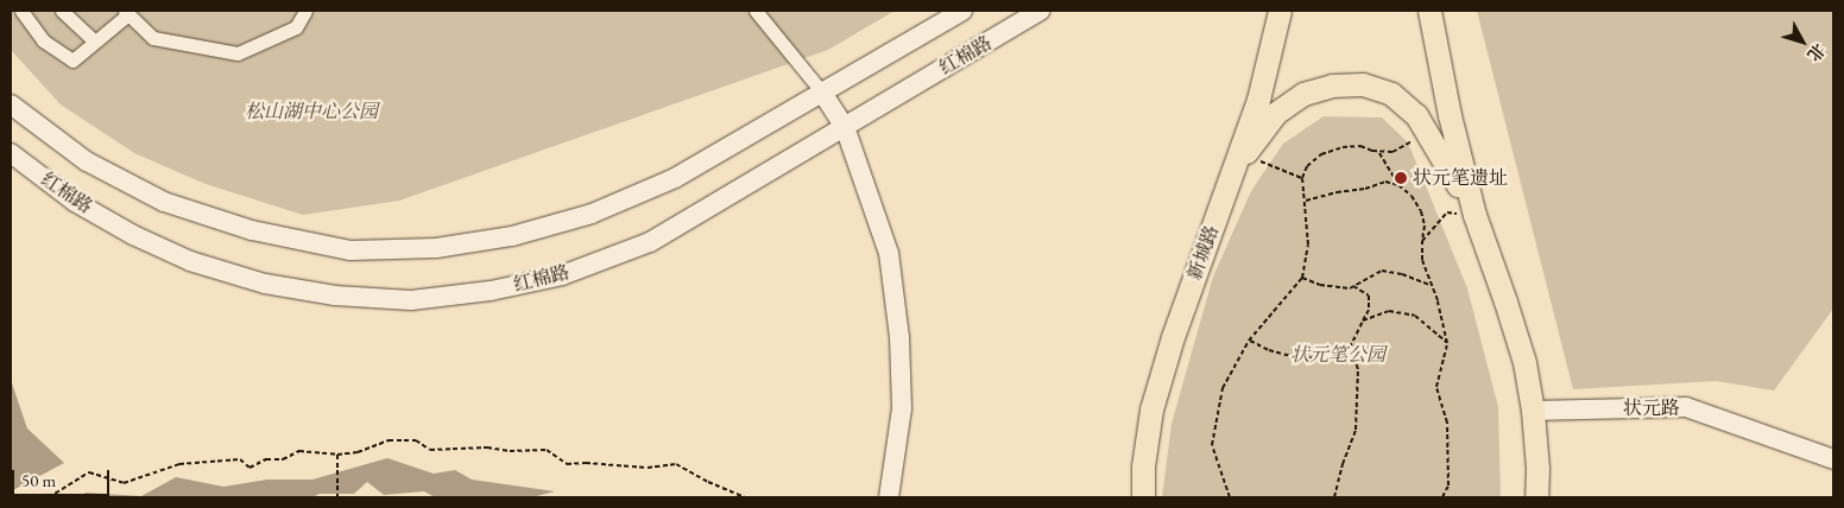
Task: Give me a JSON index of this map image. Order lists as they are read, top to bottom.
{
  "streets": {
    "main road": ["红棉路", "新城路", "状元路"]
  },
  "parks": ["松山湖中心公园", "状元笔公园"],
  "places": ["状元笔遗址"],
  "scale_bar": "50 m",
  "north": "bottom right"
}
